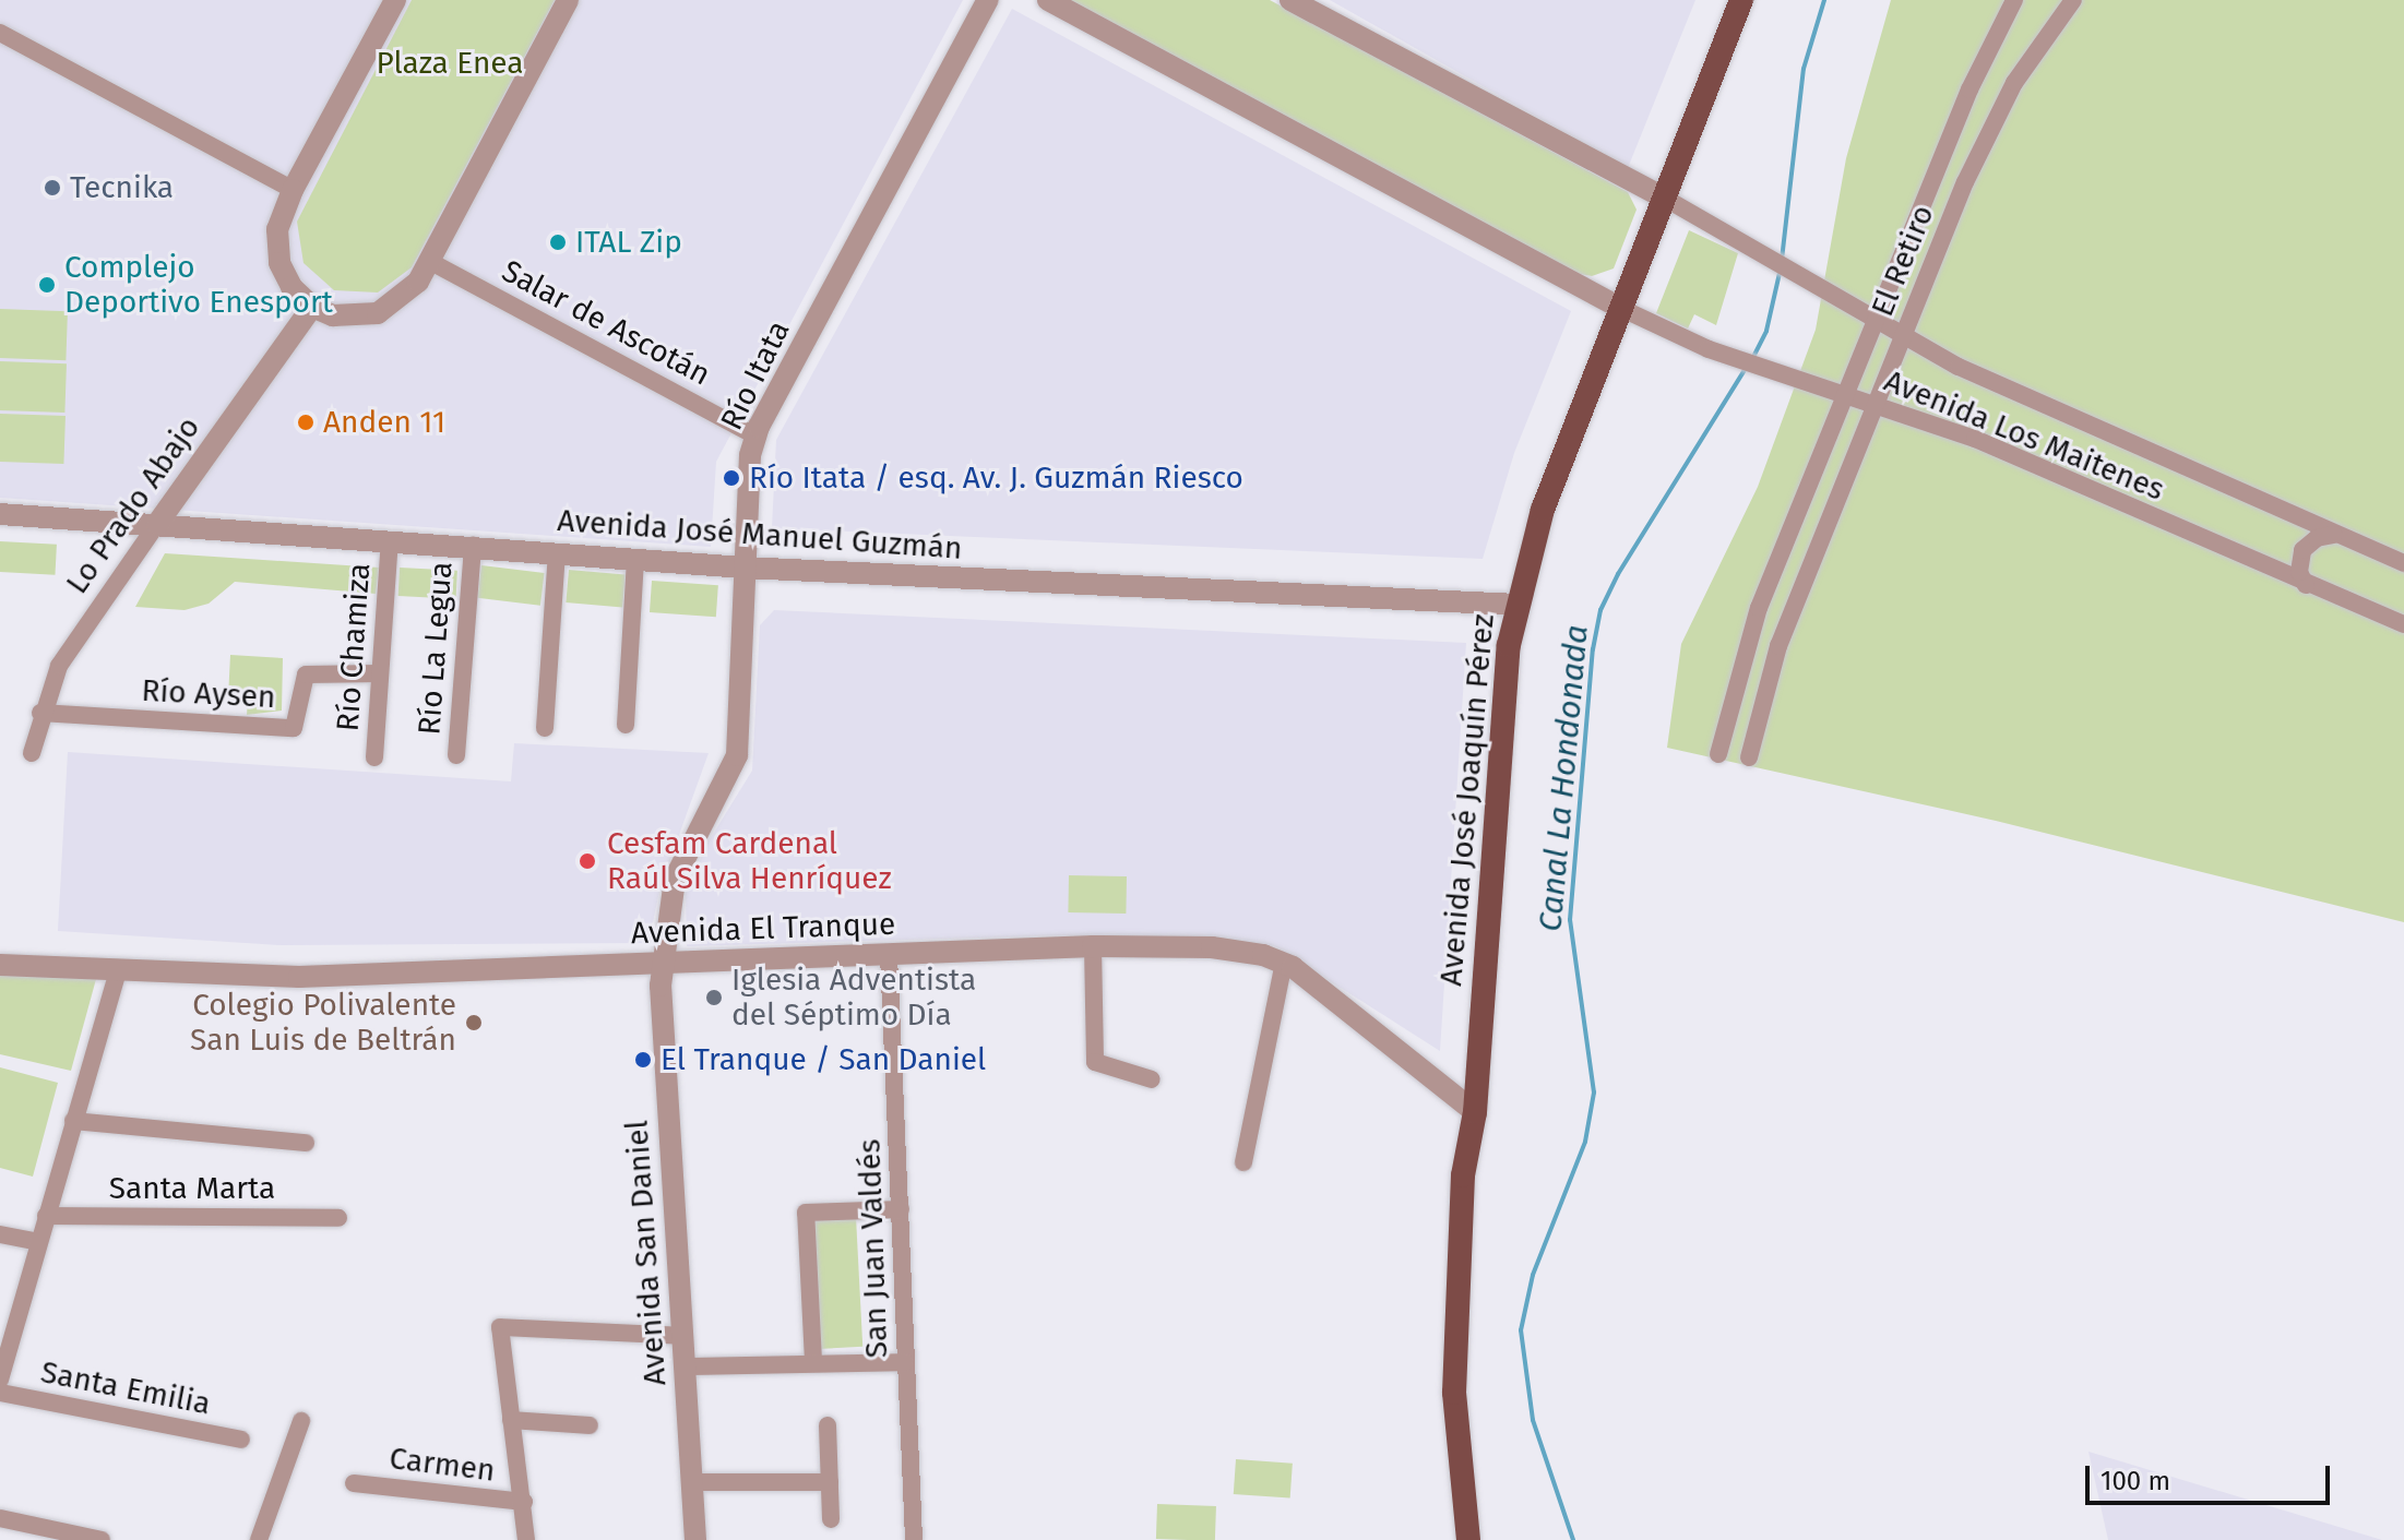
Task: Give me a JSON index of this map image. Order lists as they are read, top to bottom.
{
  "streets": {
    "main road": ["Avenida José Joaquín Pérez"],
    "street": [
      "El Retiro",
      "Salar de Ascotán",
      "Río Itata",
      "Avenida Los Maitenes",
      "Lo Prado Abajo",
      "Avenida José Manuel Guzmán",
      "Río Chamiza",
      "Río La Legua",
      "Río Aysen",
      "Avenida El Tranque",
      "Santa Marta",
      "San Juan Valdés",
      "Avenida San Daniel",
      "Santa Emilia",
      "Carmen"
    ]
  },
  "crossings": [
    ["El Retiro", "Avenida Los Maitenes"],
    ["Salar de Ascotán", "Río Itata"],
    ["Río Itata", "Avenida José Manuel Guzmán"],
    ["Río Itata", "Avenida El Tranque"],
    ["Río Itata", "Avenida San Daniel"],
    ["Avenida Los Maitenes", "Avenida José Joaquín Pérez"],
    ["Lo Prado Abajo", "Avenida José Manuel Guzmán"],
    ["Lo Prado Abajo", "Río Aysen"],
    ["Avenida José Manuel Guzmán", "Río Chamiza"],
    ["Avenida José Manuel Guzmán", "Río La Legua"],
    ["Avenida José Manuel Guzmán", "Avenida José Joaquín Pérez"],
    ["Río Chamiza", "Río Aysen"],
    ["Avenida José Joaquín Pérez", "Avenida El Tranque"],
    ["Avenida El Tranque", "San Juan Valdés"],
    ["Avenida El Tranque", "Avenida San Daniel"],
    ["Avenida San Daniel", "Carmen"]
  ],
  "water": ["Canal La Hondonada"],
  "parks": ["Plaza Enea"],
  "places": [
    "Tecnika",
    "ITAL Zip",
    "Complejo Deportivo Enesport",
    "Anden 11",
    "Río Itata / esq. Av. J. Guzmán Riesco",
    "Cesfam Cardenal Raúl Silva Henríquez",
    "Iglesia Adventista del Séptimo Día",
    "Colegio Polivalente San Luis de Beltrán",
    "El Tranque / San Daniel"
  ],
  "scale_bar": "100 m"
}
